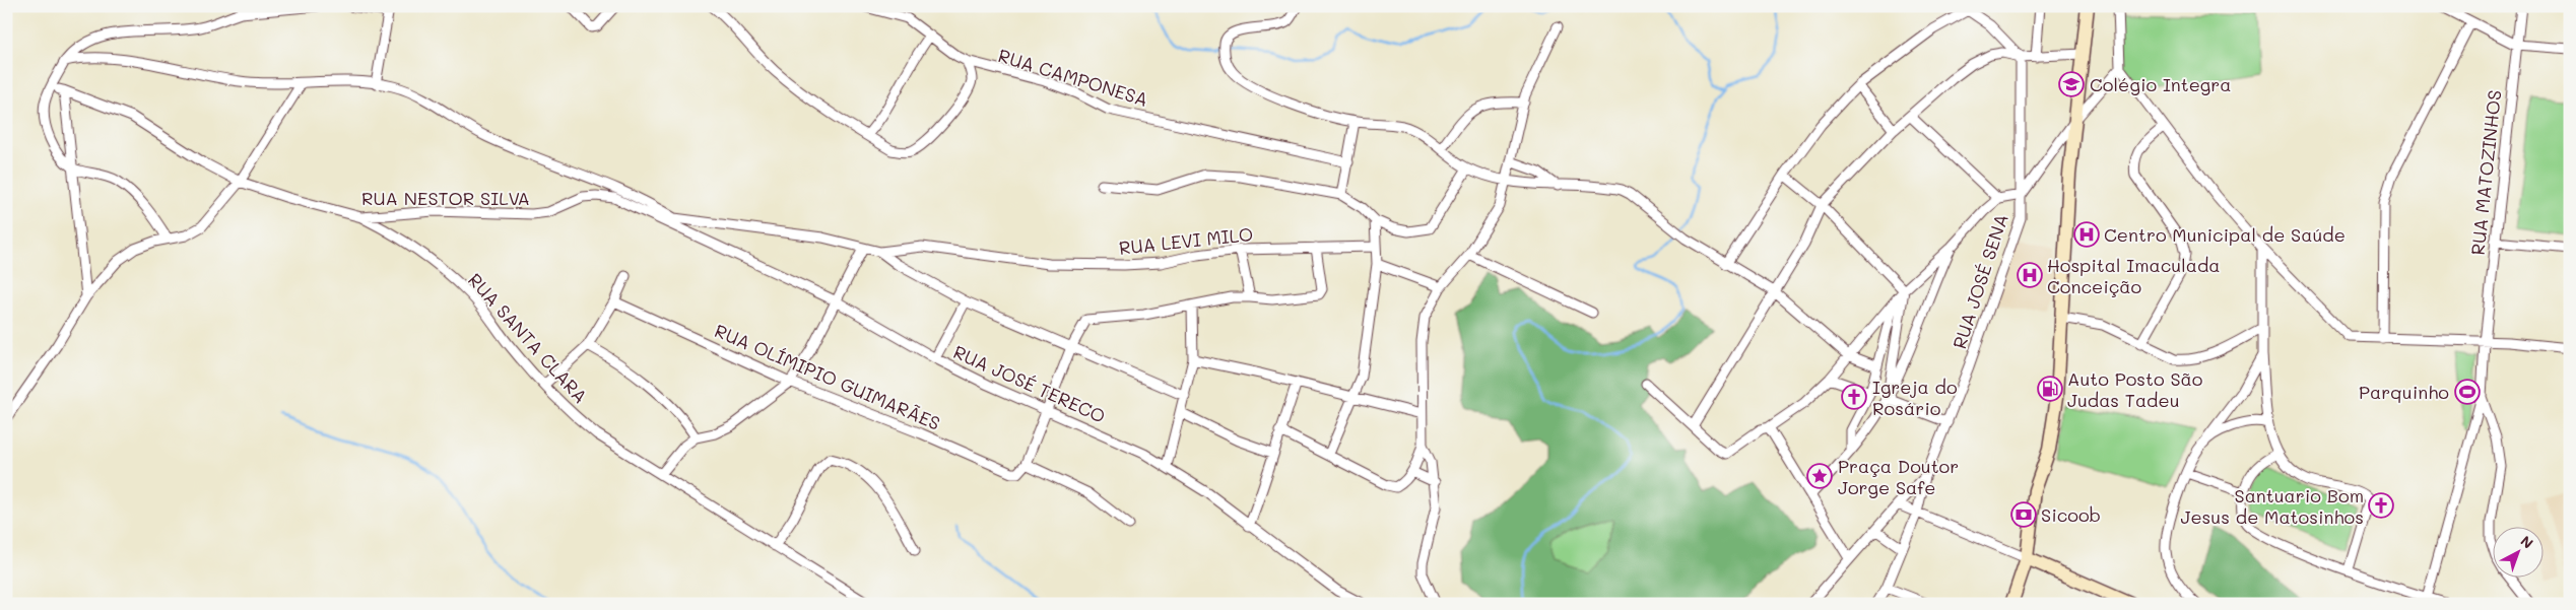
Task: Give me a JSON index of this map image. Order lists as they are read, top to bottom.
{
  "streets": {
    "street": [
      "RUA CAMPONESA",
      "RUA MATOZINHOS",
      "RUA NESTOR SILVA",
      "RUA LEVI MILO",
      "RUA JOSÉ SENA",
      "RUA SANTA CLARA",
      "RUA OLÍMIPIO GUIMARÃES",
      "RUA JOSÉ TERECO"
    ]
  },
  "crossings": [
    ["RUA NESTOR SILVA", "RUA SANTA CLARA"],
    ["RUA NESTOR SILVA", "RUA JOSÉ TERECO"]
  ],
  "places": {
    "school or university": ["Colégio Integra"],
    "hospital": ["Centro Municipal de Saúde", "Hospital Imaculada Conceição"],
    "fuel station": ["Auto Posto São Judas Tadeu"],
    "sports": ["Parquinho"],
    "church": ["Igreja do Rosário", "Santuario Bom Jesus de Matosinhos"],
    "place": ["Praça Doutor Jorge Safe"],
    "bank": ["Sicoob"]
  },
  "north": "top right"
}
